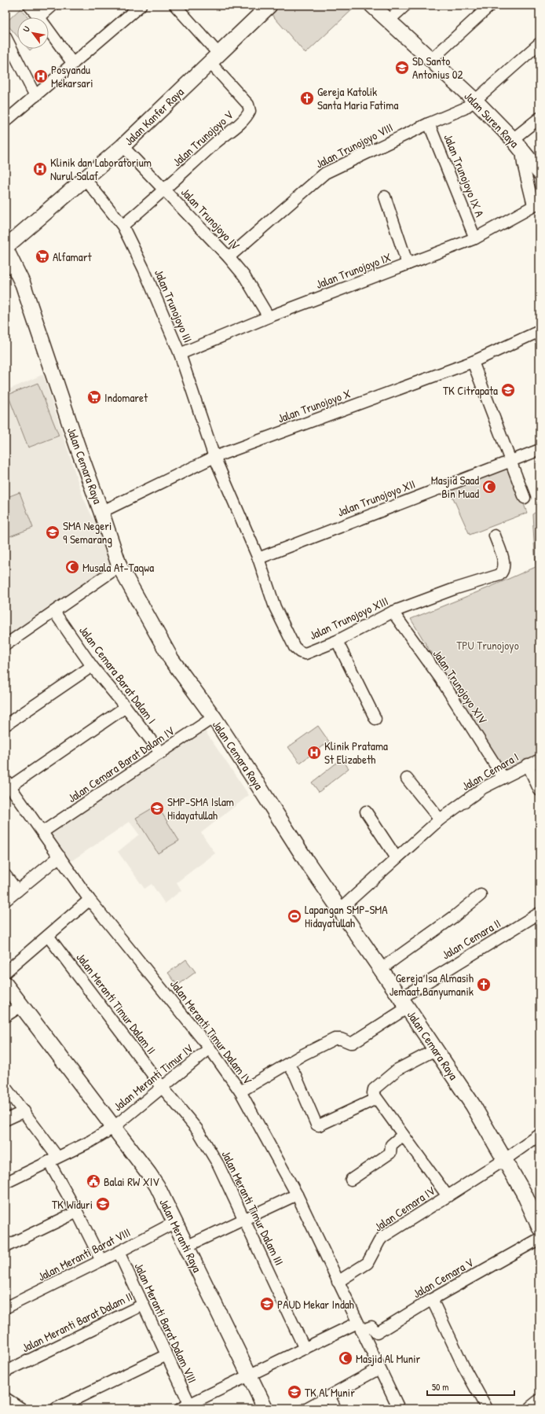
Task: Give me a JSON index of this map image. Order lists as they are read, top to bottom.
{
  "streets": {
    "main road": [
      "Jalan Kanfer Raya",
      "Jalan Suren Raya",
      "Jalan Cemara Raya",
      "Jalan Meranti Raya"
    ],
    "street": [
      "Jalan Trunojoyo V",
      "Jalan Trunojoyo VIII",
      "Jalan Trunojoyo IX A",
      "Jalan Trunojoyo IV",
      "Jalan Trunojoyo IX",
      "Jalan Trunojoyo III",
      "Jalan Trunojoyo X",
      "Jalan Trunojoyo XII",
      "Jalan Trunojoyo XIII",
      "Jalan Cemara Barat Dalam I",
      "Jalan Trunojoyo XIV",
      "Jalan Cemara Barat Dalam IV",
      "Jalan Cemara I",
      "Jalan Cemara II",
      "Jalan Meranti Timur Dalam II",
      "Jalan Meranti Timur Dalam IV",
      "Jalan Meranti Timur IV",
      "Jalan Meranti Timur Dalam III",
      "Jalan Cemara IV",
      "Jalan Meranti Barat VIII",
      "Jalan Cemara V",
      "Jalan Meranti Barat Dalam II",
      "Jalan Meranti Barat Dalam VIII"
    ]
  },
  "crossings": [
    ["Jalan Kanfer Raya", "Jalan Trunojoyo V"],
    ["Jalan Kanfer Raya", "Jalan Trunojoyo IV"],
    ["Jalan Kanfer Raya", "Jalan Trunojoyo III"],
    ["Jalan Kanfer Raya", "Jalan Cemara Raya"],
    ["Jalan Suren Raya", "Jalan Trunojoyo VIII"],
    ["Jalan Suren Raya", "Jalan Trunojoyo IX"],
    ["Jalan Trunojoyo V", "Jalan Trunojoyo IV"],
    ["Jalan Trunojoyo V", "Jalan Trunojoyo III"],
    ["Jalan Trunojoyo VIII", "Jalan Trunojoyo IX A"],
    ["Jalan Trunojoyo VIII", "Jalan Trunojoyo IV"],
    ["Jalan Trunojoyo IX A", "Jalan Trunojoyo IX"],
    ["Jalan Trunojoyo IV", "Jalan Trunojoyo IX"],
    ["Jalan Trunojoyo IX", "Jalan Trunojoyo III"],
    ["Jalan Trunojoyo III", "Jalan Trunojoyo X"],
    ["Jalan Trunojoyo III", "Jalan Trunojoyo XIII"],
    ["Jalan Trunojoyo X", "Jalan Cemara Raya"],
    ["Jalan Trunojoyo X", "Jalan Trunojoyo XIII"],
    ["Jalan Cemara Raya", "Jalan Cemara Barat Dalam IV"],
    ["Jalan Cemara Raya", "Jalan Cemara I"],
    ["Jalan Cemara Raya", "Jalan Cemara II"],
    ["Jalan Cemara Raya", "Jalan Cemara IV"],
    ["Jalan Trunojoyo XII", "Jalan Trunojoyo XIII"],
    ["Jalan Trunojoyo XIII", "Jalan Trunojoyo XIV"],
    ["Jalan Cemara Barat Dalam I", "Jalan Cemara Barat Dalam IV"],
    ["Jalan Trunojoyo XIV", "Jalan Cemara I"],
    ["Jalan Cemara Barat Dalam IV", "Jalan Meranti Timur Dalam IV"],
    ["Jalan Cemara II", "Jalan Meranti Timur Dalam IV"],
    ["Jalan Meranti Timur Dalam II", "Jalan Meranti Timur IV"],
    ["Jalan Meranti Timur Dalam II", "Jalan Meranti Timur Dalam III"],
    ["Jalan Meranti Timur Dalam IV", "Jalan Meranti Timur IV"],
    ["Jalan Meranti Timur Dalam IV", "Jalan Cemara IV"],
    ["Jalan Meranti Timur Dalam IV", "Jalan Cemara V"],
    ["Jalan Meranti Timur IV", "Jalan Meranti Timur Dalam III"],
    ["Jalan Meranti Timur IV", "Jalan Meranti Raya"],
    ["Jalan Meranti Raya", "Jalan Meranti Barat VIII"],
    ["Jalan Meranti Barat VIII", "Jalan Meranti Barat Dalam VIII"],
    ["Jalan Meranti Barat Dalam II", "Jalan Meranti Barat Dalam VIII"]
  ],
  "parks": ["TPU Trunojoyo"],
  "places": {
    "school or university": [
      "SD Santo Antonius 02",
      "TK Citrapata",
      "SMA Negeri 9 Semarang",
      "SMP-SMA Islam Hidayatullah",
      "TK Widuri",
      "PAUD Mekar Indah",
      "TK Al Munir"
    ],
    "hospital": ["Posyandu Mekarsari", "Klinik dan Laboratorium Nurul Salaf", "Klinik Pratama St Elizabeth"],
    "church": ["Gereja Katolik Santa Maria Fatima", "Gereja Isa Almasih Jemaat Banyumanik"],
    "supermarket": ["Alfamart", "Indomaret"],
    "mosque": ["Masjid Saad Bin Muad", "Musala At-Taqwa", "Masjid Al Munir"],
    "sports": ["Lapangan SMP-SMA Hidayatullah"],
    "public building": ["Balai RW XIV"]
  },
  "scale_bar": "50 m",
  "north": "top left"
}
